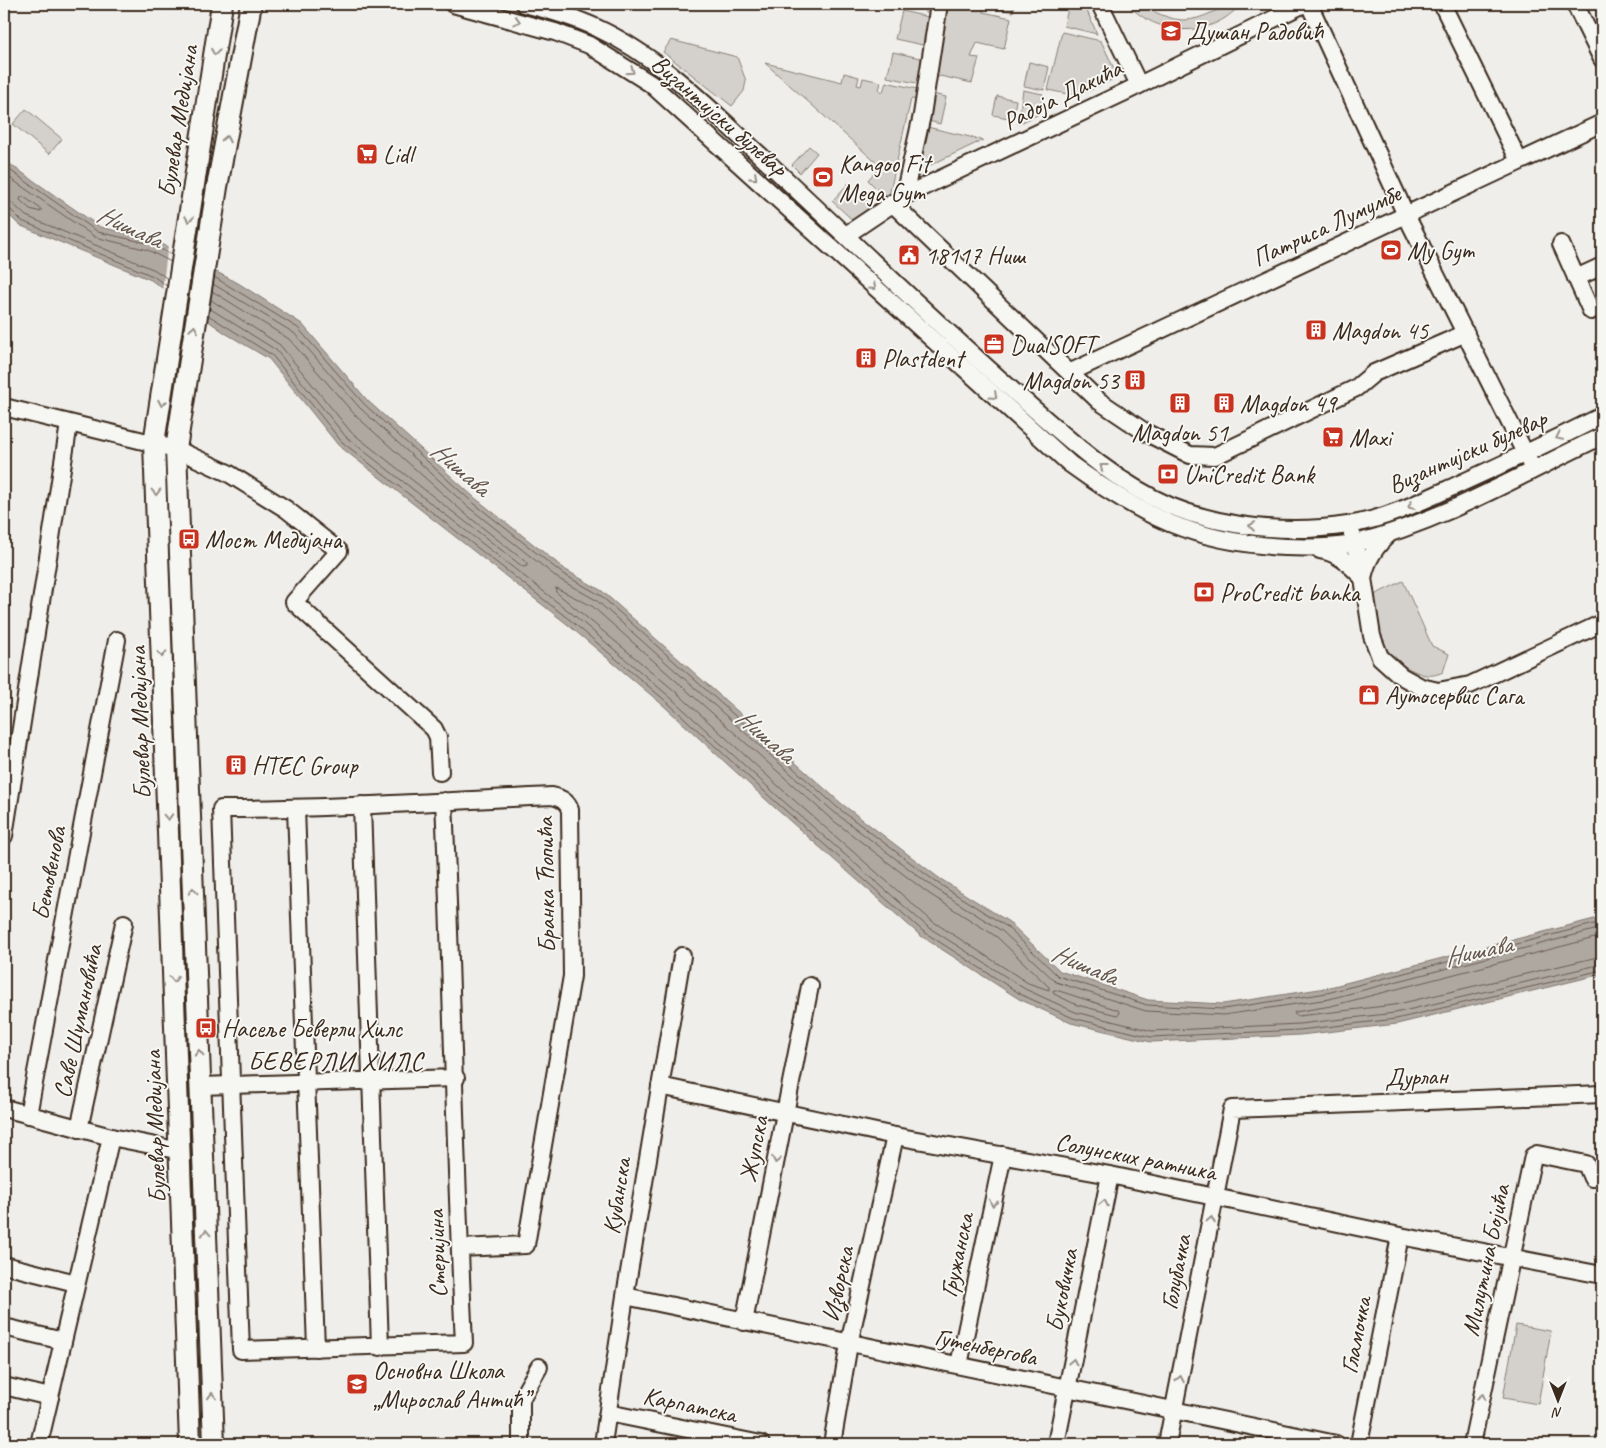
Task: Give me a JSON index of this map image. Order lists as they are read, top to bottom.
{
  "streets": {
    "main road": ["Булевар Медијана"],
    "street": [
      "Радоја Дакића",
      "Византијски булевар",
      "Патриса Лумумбе",
      "Бетовенова",
      "Бранка Ћопића",
      "Саве Шумановића",
      "Дурлан",
      "Жупска",
      "Солунских ратника",
      "Кубанска",
      "Стеријина",
      "Гружанска",
      "Милутина Бојића",
      "Голубачка",
      "Изворска",
      "Буковичка",
      "Гламочка",
      "Гутенбергова",
      "Карпатска"
    ]
  },
  "crossings": [
    ["Радоја Дакића", "Византијски булевар"],
    ["Бранка Ћопића", "Стеријина"],
    ["Дурлан", "Голубачка"],
    ["Жупска", "Солунских ратника"],
    ["Жупска", "Гутенбергова"],
    ["Солунских ратника", "Кубанска"],
    ["Солунских ратника", "Гружанска"],
    ["Солунских ратника", "Милутина Бојића"],
    ["Солунских ратника", "Голубачка"],
    ["Солунских ратника", "Изворска"],
    ["Солунских ратника", "Буковичка"],
    ["Солунских ратника", "Гламочка"],
    ["Кубанска", "Гутенбергова"],
    ["Кубанска", "Карпатска"],
    ["Гружанска", "Гутенбергова"],
    ["Голубачка", "Гутенбергова"],
    ["Изворска", "Гутенбергова"],
    ["Буковичка", "Гутенбергова"]
  ],
  "one_way": [
    "Жупска",
    "Гружанска",
    "Милутина Бојића",
    "Голубачка",
    "Буковичка"
  ],
  "districts": ["БЕВЕРЛИ ХИЛС"],
  "water": ["Нишава"],
  "places": {
    "school or university": ["Душан Радовић", "Основна Школа „Мирослав Антић”"],
    "supermarket": ["Lidl", "Maxi"],
    "sports": ["Kangoo Fit Mega Gym", "My Gym"],
    "public building": ["18117 Ниш"],
    "building": [
      "Magdon 45",
      "Plastdent",
      "Magdon 53",
      "Magdon 51",
      "Magdon 49",
      "HTEC Group"
    ],
    "office": ["DualSOFT"],
    "bank": ["UniCredit Bank", "ProCredit banka"],
    "bus stop": ["Мост Медијана", "Насеље Беверли Хилс"],
    "shop": ["Аутосервис Сага"]
  },
  "north": "bottom"
}
